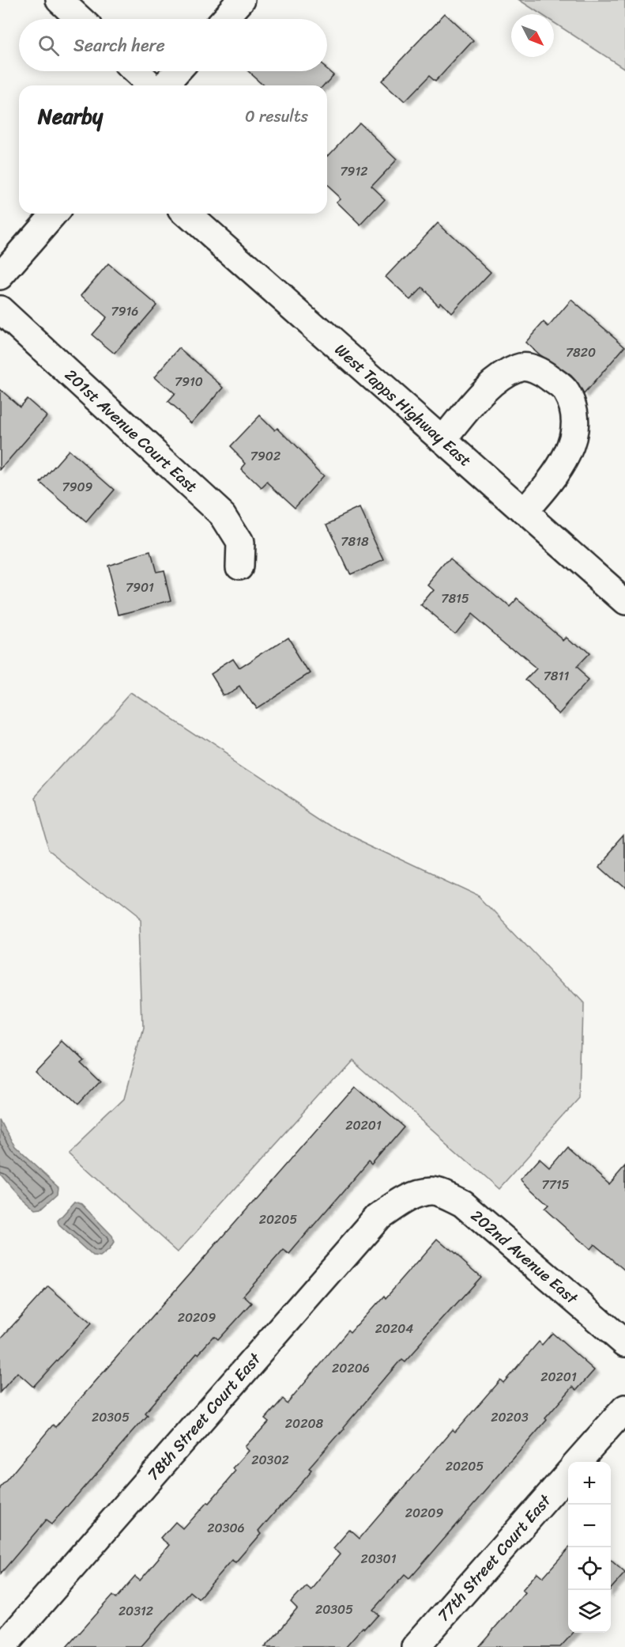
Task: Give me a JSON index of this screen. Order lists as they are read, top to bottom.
{
  "streets": {
    "street": [
      "West Tapps Highway East",
      "201st Avenue Court East",
      "202nd Avenue East",
      "78th Street Court East",
      "77th Street Court East"
    ]
  },
  "crossings": [
    ["202nd Avenue East", "78th Street Court East"]
  ],
  "house_numbers": [
    "7912",
    "7916",
    "7820",
    "7910",
    "7902",
    "7909",
    "7818",
    "7901",
    "7815",
    "7811",
    "20201",
    "7715",
    "20205",
    "20209",
    "20204",
    "20206",
    "20201",
    "20305",
    "20203",
    "20208",
    "20302",
    "20205",
    "20209",
    "20306",
    "20301",
    "20305",
    "20312"
  ],
  "north": "bottom right",
  "page": {
    "search": "Search here",
    "heading": ["Nearby", "0 results"],
    "map_buttons": ["+", "−"]
  }
}
